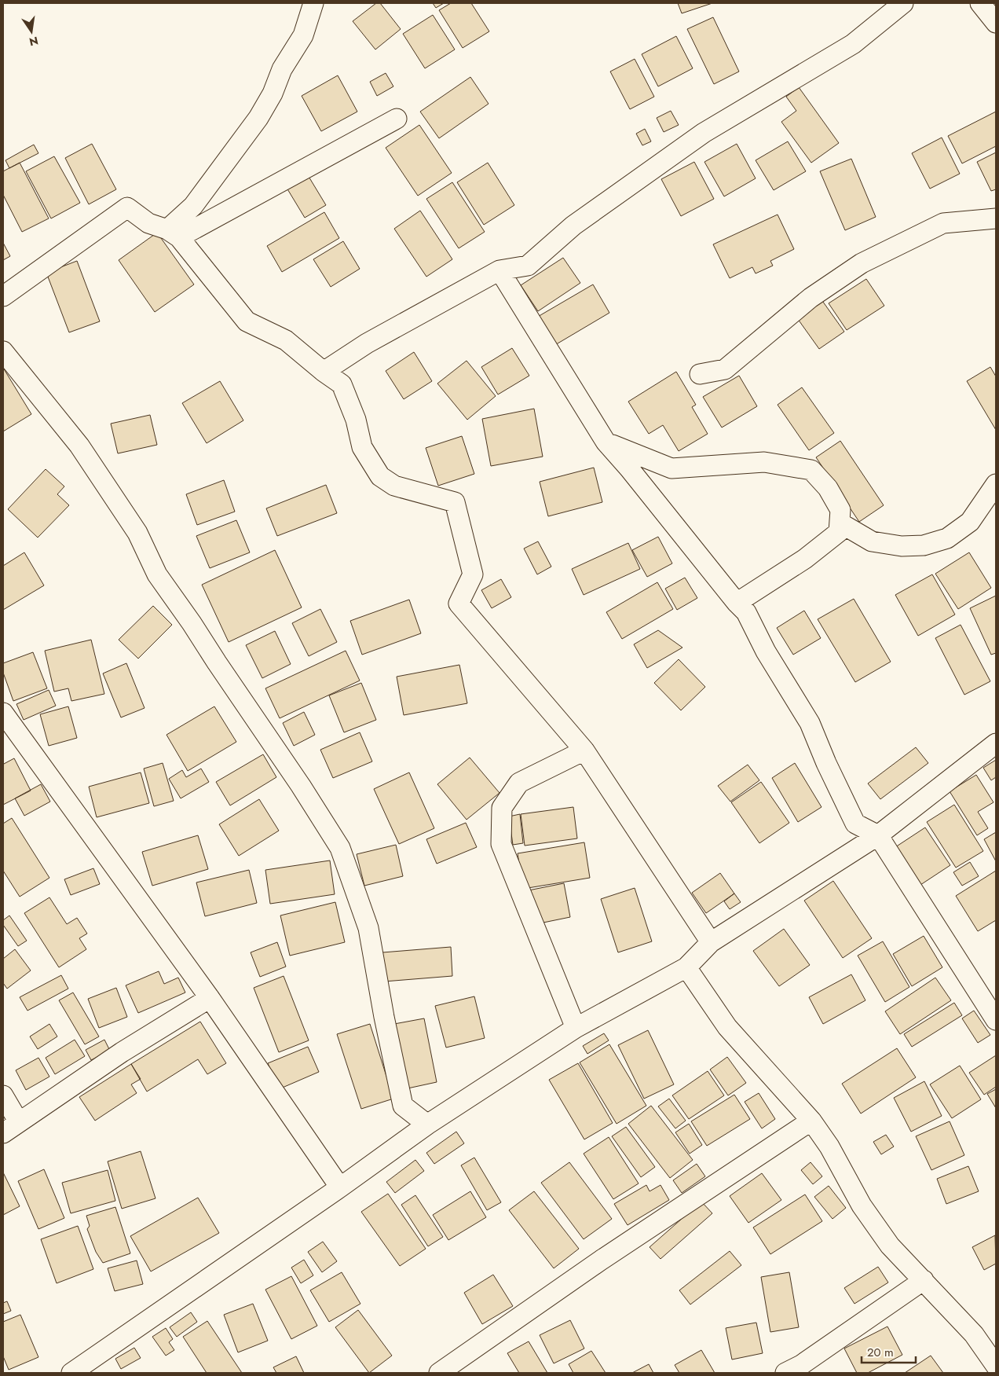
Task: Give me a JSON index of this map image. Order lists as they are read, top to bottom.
{
  "scale_bar": "20 m",
  "north": "bottom"
}
